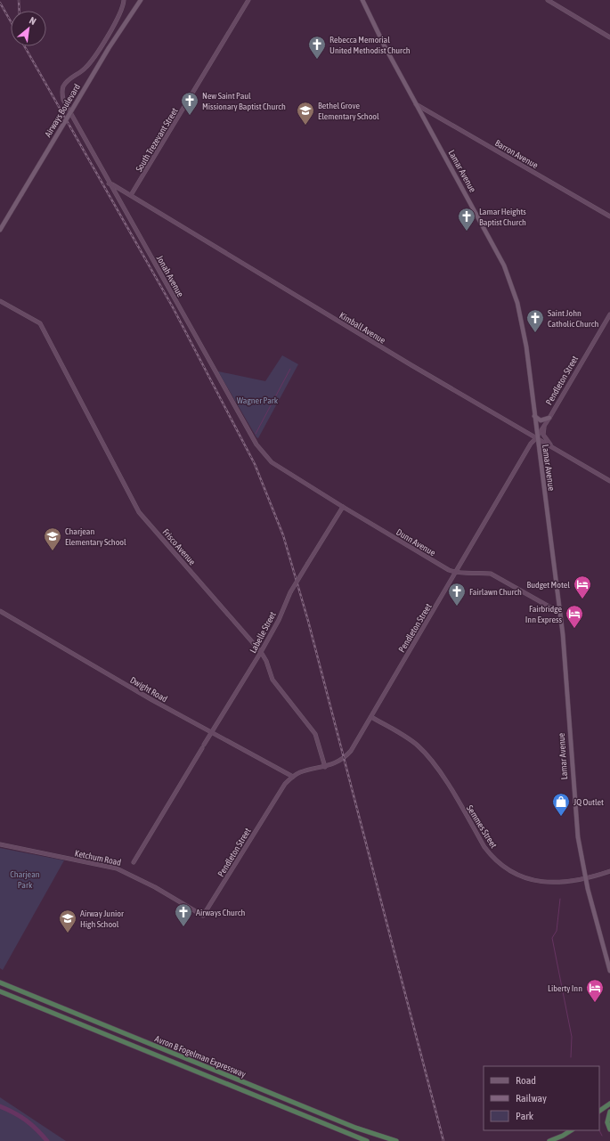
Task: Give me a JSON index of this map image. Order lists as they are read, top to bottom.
{
  "streets": {
    "highway": ["Avron B Fogelman Expressway"],
    "main road": ["Airways Boulevard", "Lamar Avenue"],
    "street": [
      "South Trezevant Street",
      "Barron Avenue",
      "Jonah Avenue",
      "Kimball Avenue",
      "Pendleton Street",
      "Dunn Avenue",
      "Frisco Avenue",
      "Labelle Street",
      "Dwight Road",
      "Semmes Street",
      "Ketchum Road"
    ]
  },
  "crossings": [
    ["Airways Boulevard", "Jonah Avenue"],
    ["South Trezevant Street", "Kimball Avenue"],
    ["Barron Avenue", "Lamar Avenue"],
    ["Lamar Avenue", "Kimball Avenue"],
    ["Lamar Avenue", "Pendleton Street"],
    ["Lamar Avenue", "Semmes Street"],
    ["Jonah Avenue", "Kimball Avenue"],
    ["Jonah Avenue", "Dunn Avenue"],
    ["Kimball Avenue", "Pendleton Street"],
    ["Pendleton Street", "Dunn Avenue"],
    ["Pendleton Street", "Frisco Avenue"],
    ["Pendleton Street", "Dwight Road"],
    ["Pendleton Street", "Semmes Street"],
    ["Pendleton Street", "Ketchum Road"],
    ["Dunn Avenue", "Labelle Street"],
    ["Frisco Avenue", "Labelle Street"],
    ["Labelle Street", "Dwight Road"]
  ],
  "parks": ["Wagner Park", "Charjean Park"],
  "places": {
    "church": [
      "Rebecca Memorial United Methodist Church",
      "New Saint Paul Missionary Baptist Church",
      "Lamar Heights Baptist Church",
      "Saint John Catholic Church",
      "Fairlawn Church",
      "Airways Church"
    ],
    "school or university": ["Bethel Grove Elementary School", "Charjean Elementary School", "Airway Junior High School"],
    "hotel": ["Budget Motel", "Fairbridge Inn Express", "Liberty Inn"],
    "shop": ["JQ Outlet"]
  },
  "legend": ["Road", "Railway", "Park"],
  "north": "top right"
}
